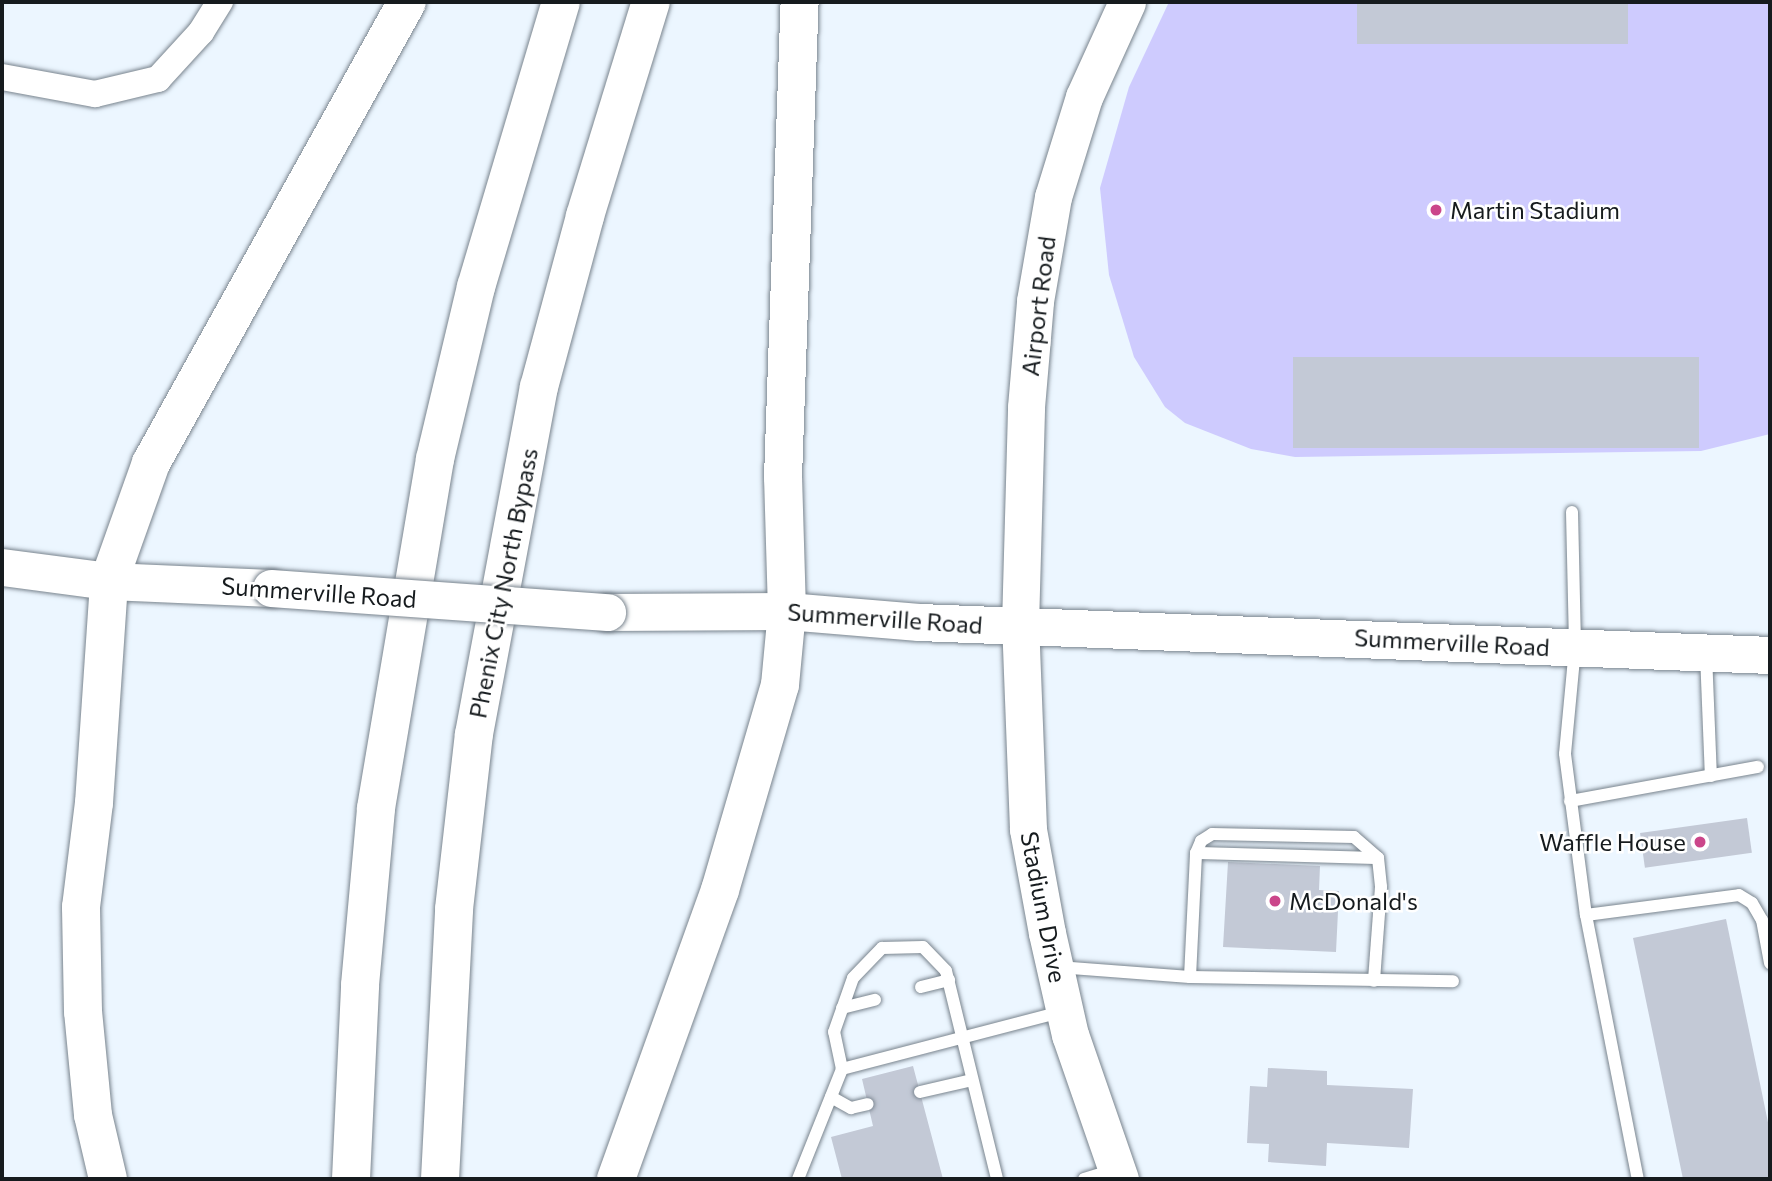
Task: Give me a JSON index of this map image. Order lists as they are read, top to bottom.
{
  "streets": {
    "highway": ["Phenix City North Bypass"],
    "main road": ["Airport Road", "Summerville Road", "Stadium Drive"]
  },
  "crossings": [
    ["Airport Road", "Summerville Road"],
    ["Airport Road", "Stadium Drive"],
    ["Summerville Road", "Stadium Drive"]
  ],
  "places": ["Martin Stadium", "Waffle House", "McDonald's"]
}
